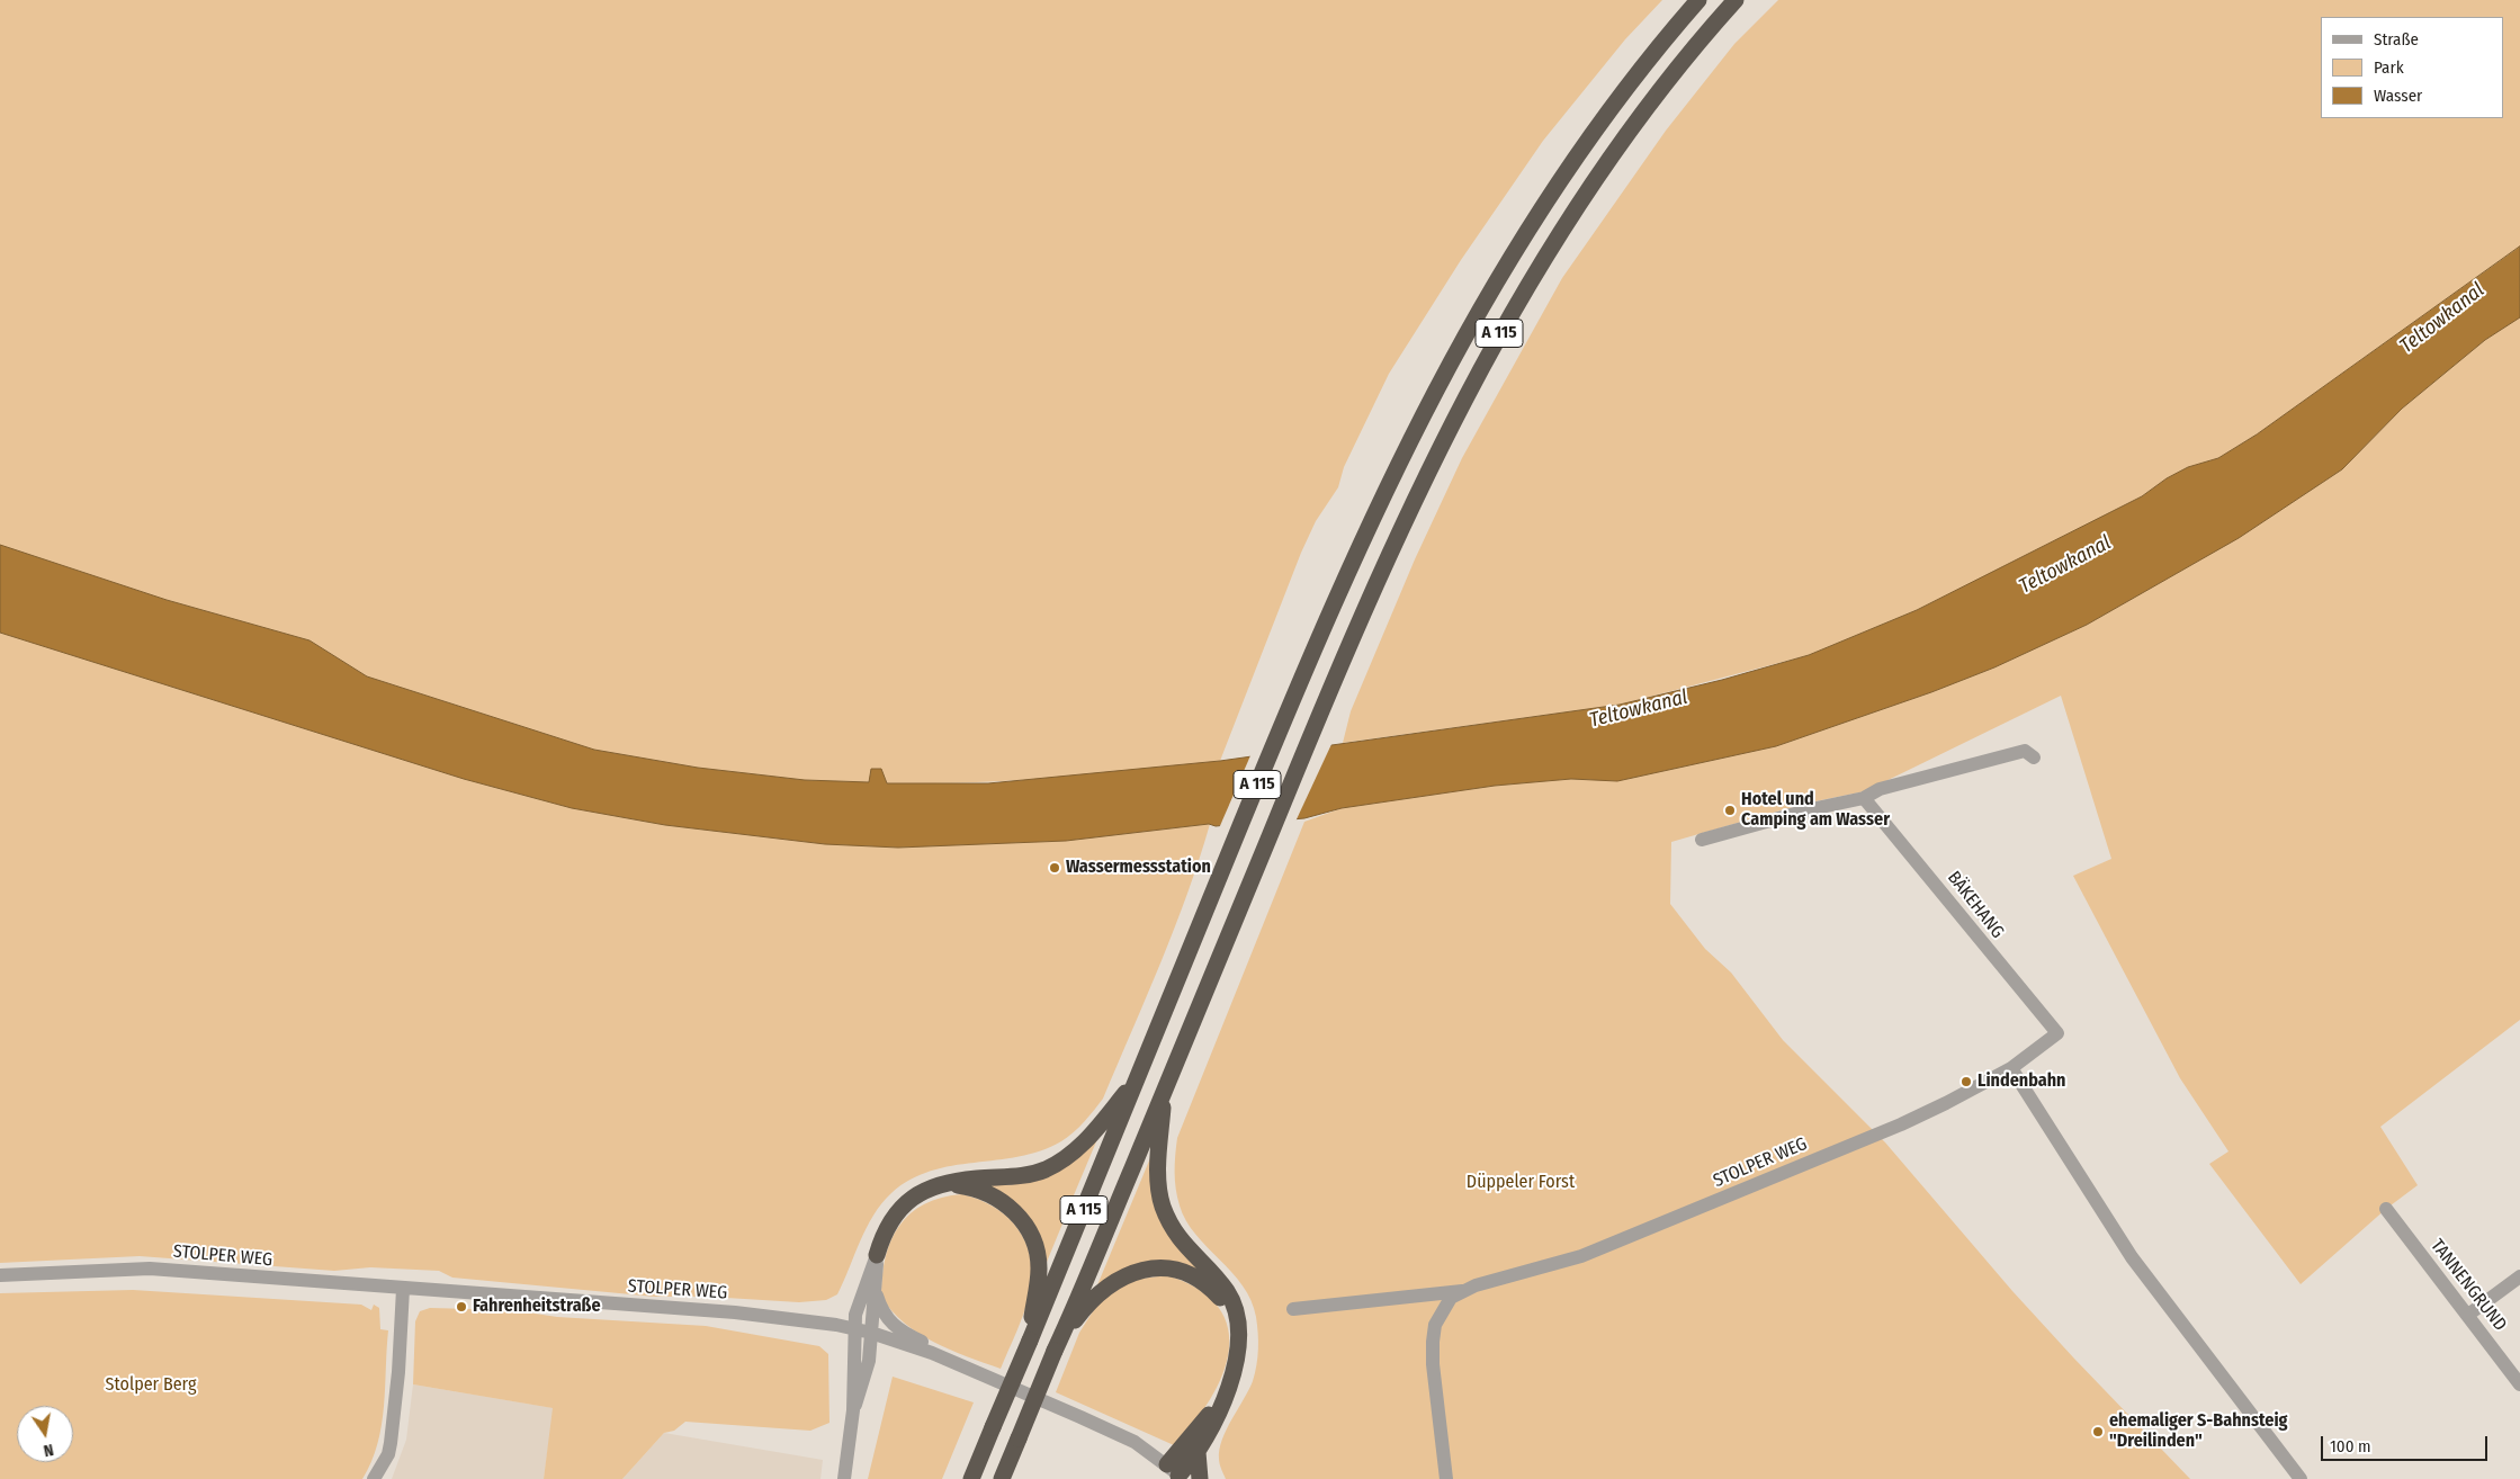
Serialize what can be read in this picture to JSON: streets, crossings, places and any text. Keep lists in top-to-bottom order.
{
  "streets": {
    "highway": ["A 115"],
    "street": ["BÄKEHANG", "STOLPER WEG", "TANNENGRUND"]
  },
  "crossings": [
    ["BÄKEHANG", "STOLPER WEG"]
  ],
  "water": ["Teltowkanal"],
  "parks": ["Düppeler Forst", "Stolper Berg"],
  "places": [
    "Hotel und Camping am Wasser",
    "Wassermessstation",
    "Lindenbahn",
    "Fahrenheitstraße",
    "ehemaliger S-Bahnsteig \"Dreilinden\""
  ],
  "legend": ["Straße", "Park", "Wasser"],
  "scale_bar": "100 m",
  "north": "bottom"
}
